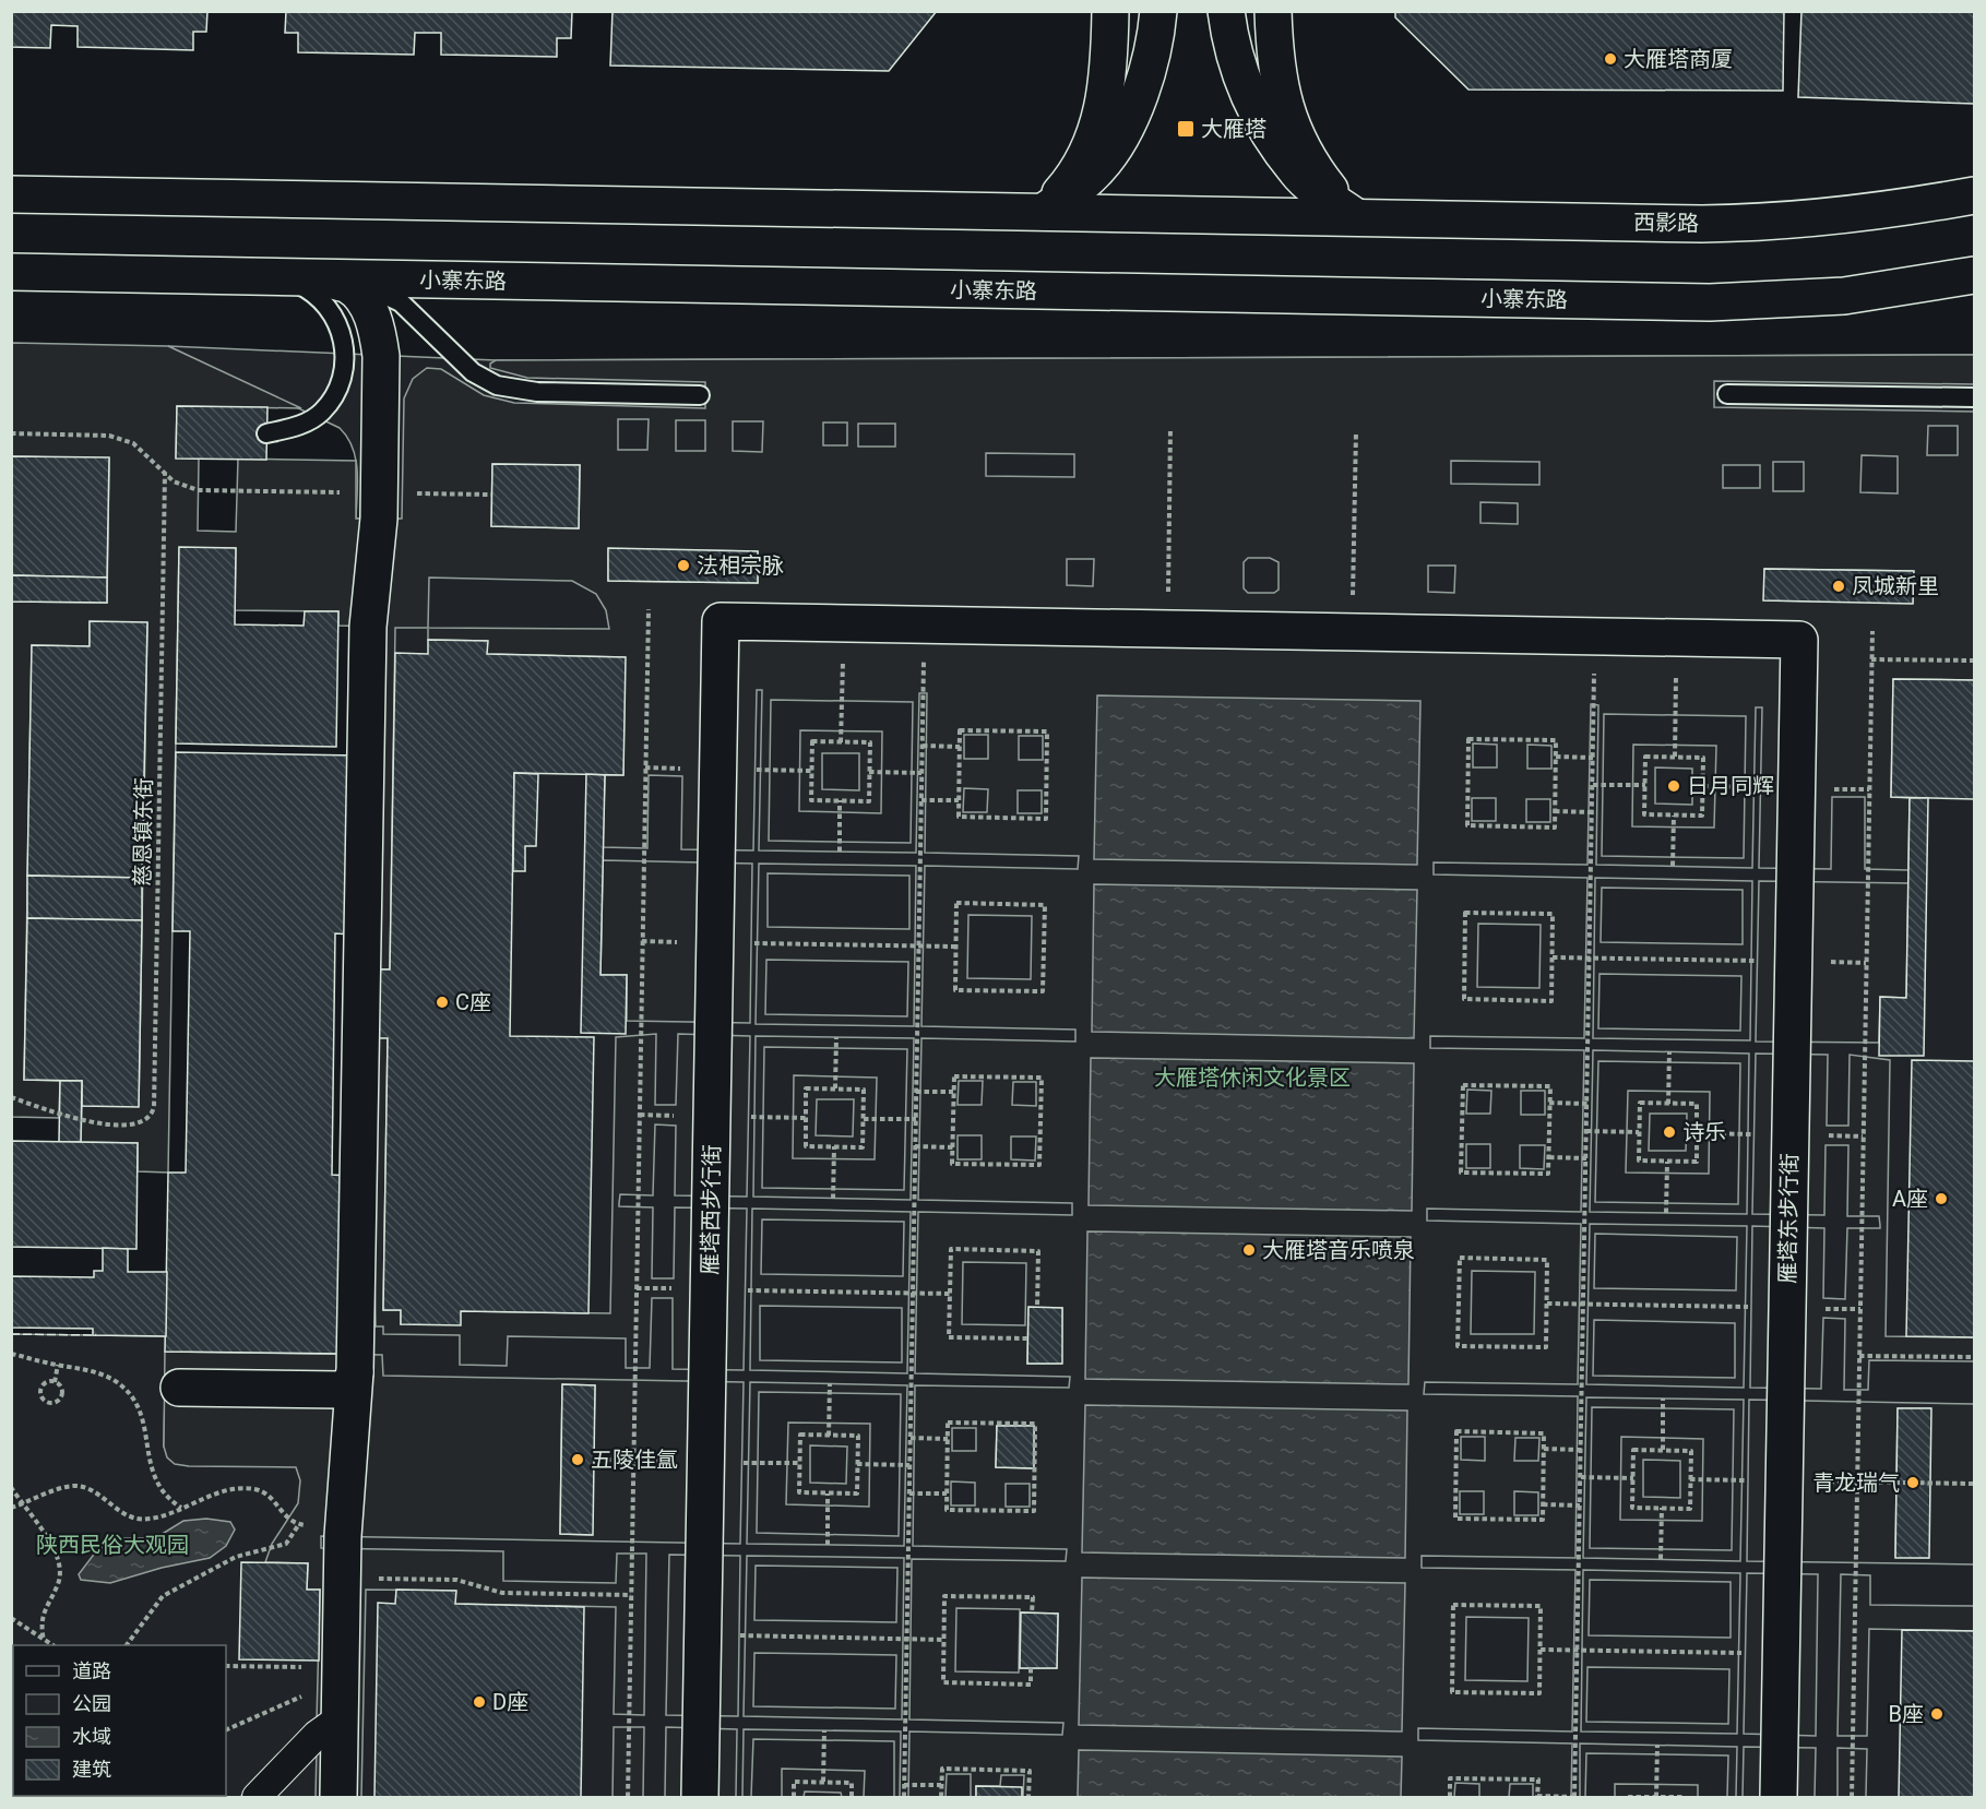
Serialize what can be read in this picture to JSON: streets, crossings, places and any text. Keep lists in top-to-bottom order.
{
  "streets": {
    "street": [
      "西影路",
      "小寨东路",
      "雁塔西步行街",
      "雁塔东步行街"
    ],
    "path": ["慈恩镇东街"]
  },
  "parks": ["大雁塔休闲文化景区", "陕西民俗大观园"],
  "places": {
    "other": [
      "大雁塔商厦",
      "法相宗脉",
      "凤城新里",
      "日月同辉",
      "C座",
      "诗乐",
      "A座",
      "大雁塔音乐喷泉",
      "五陵佳氲",
      "青龙瑞气",
      "D座",
      "B座"
    ],
    "transit": ["大雁塔"]
  },
  "legend": [
    "道路",
    "公园",
    "水域",
    "建筑"
  ]
}
